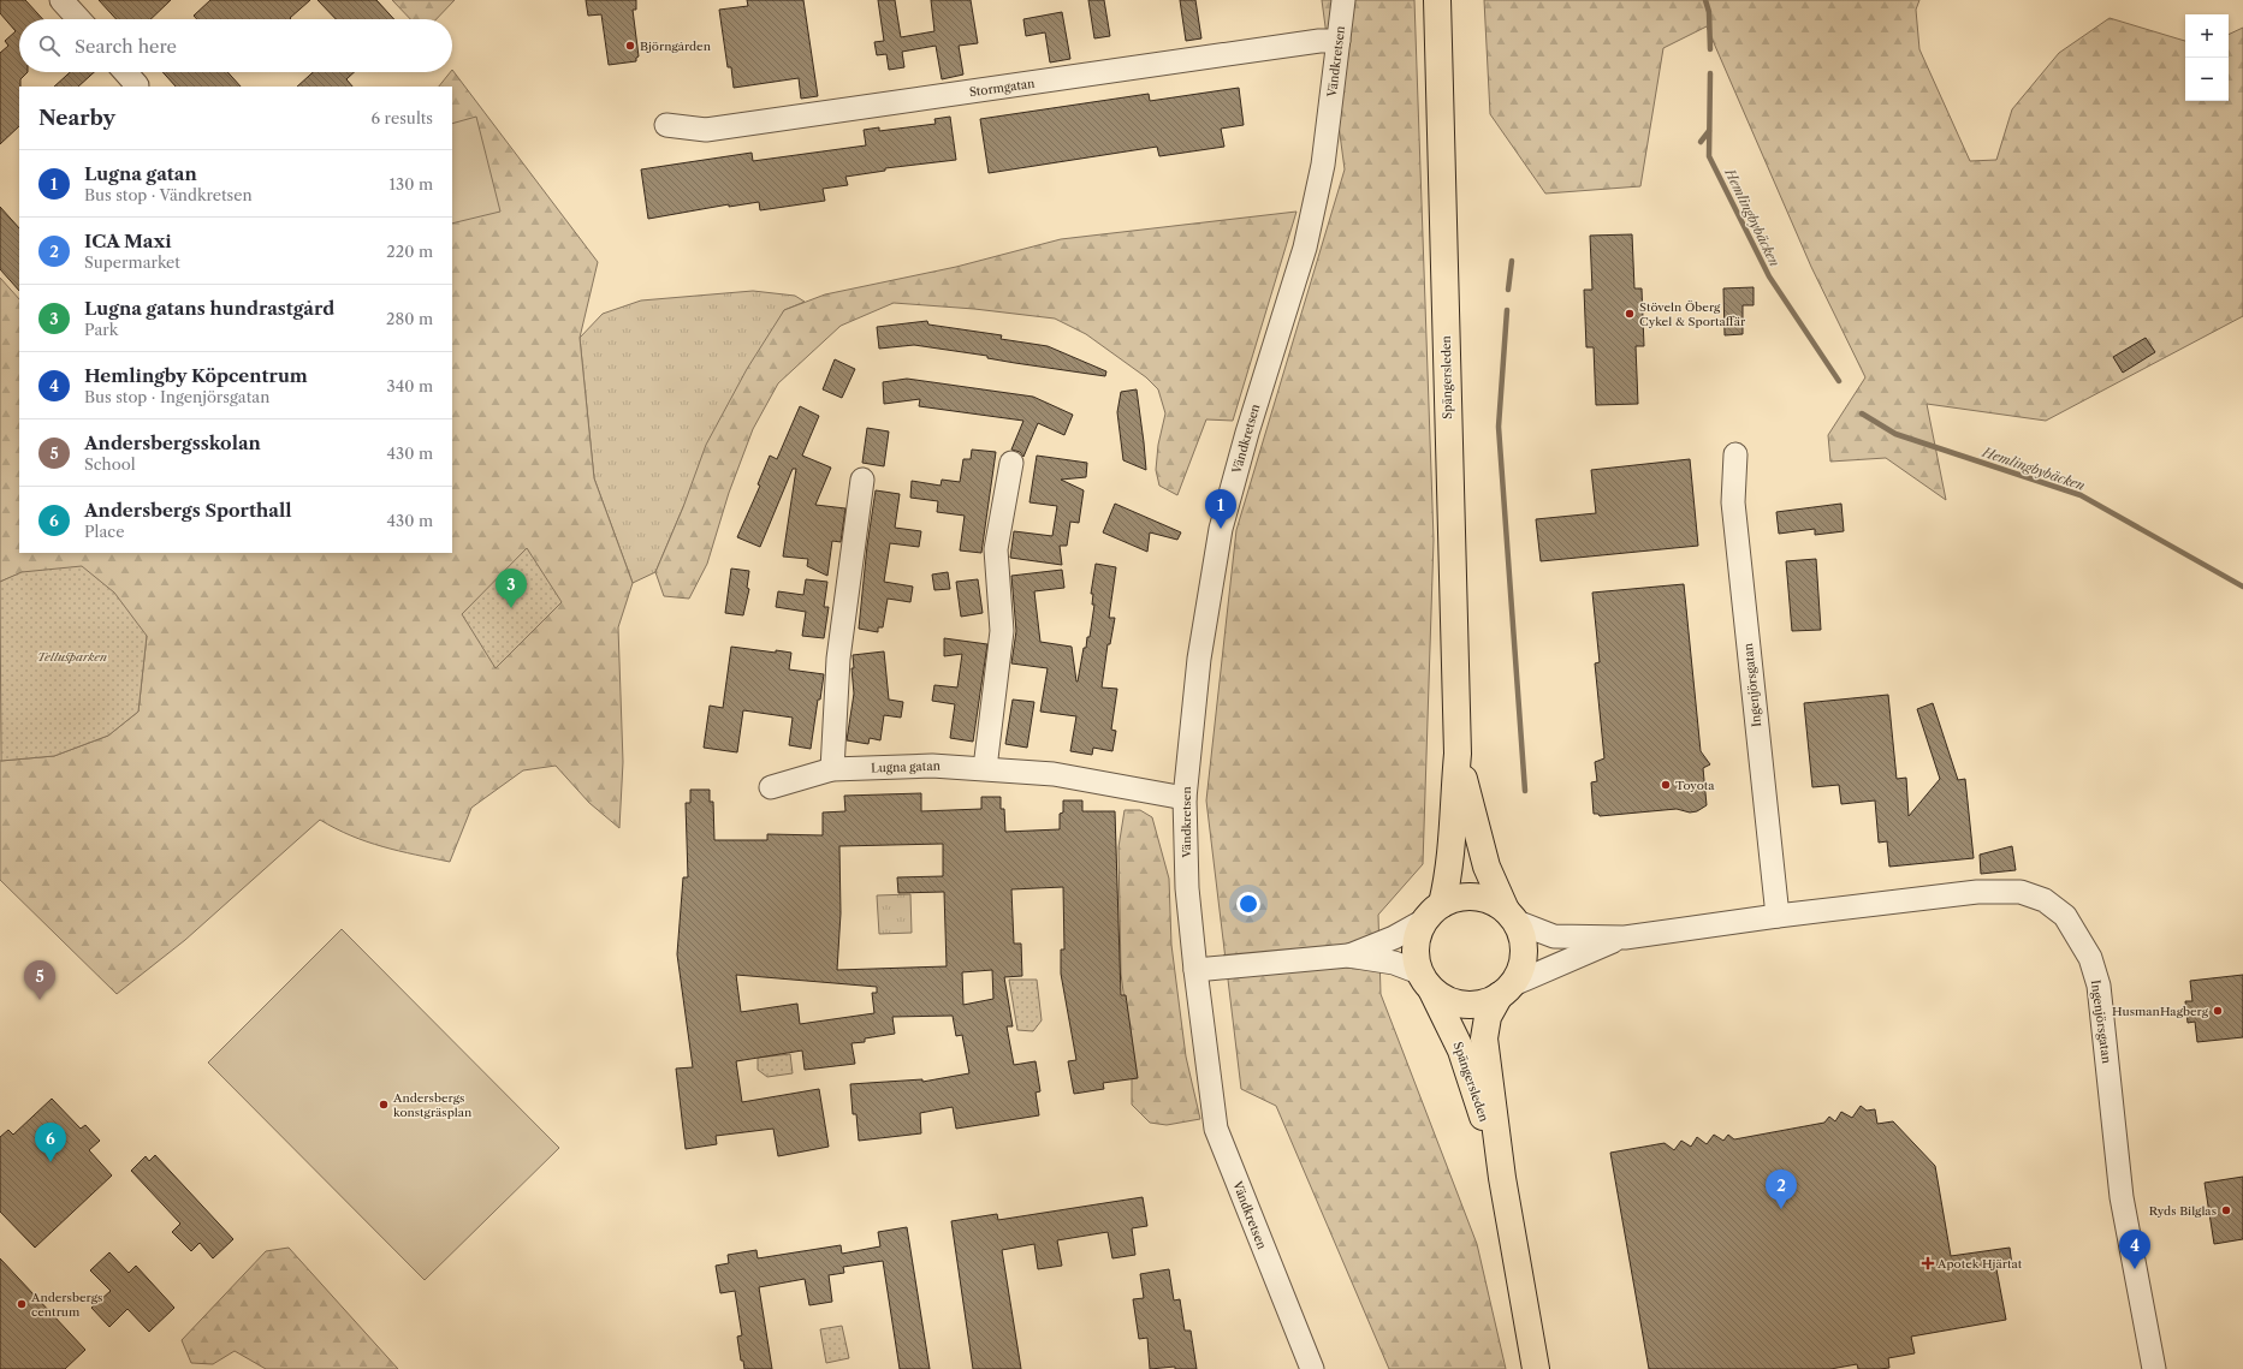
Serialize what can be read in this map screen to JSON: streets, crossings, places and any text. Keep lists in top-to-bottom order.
{
  "streets": {
    "main road": ["Spängersleden"],
    "street": [
      "Vändkretsen",
      "Stormgatan",
      "Ingenjörsgatan",
      "Lugna gatan"
    ]
  },
  "crossings": [
    ["Vändkretsen", "Stormgatan"],
    ["Vändkretsen", "Lugna gatan"],
    ["Spängersleden", "Ingenjörsgatan"]
  ],
  "water": ["Hemlingbybäcken"],
  "parks": ["Tellusparken"],
  "places": {
    "other": [
      "Björngården",
      "Stöveln Öberg Cykel & Sportaffär",
      "Toyota",
      "HusmanHagberg",
      "Andersbergs konstgräsplan",
      "Ryds Bilglas",
      "Andersbergs centrum"
    ],
    "health": ["Apotek Hjärtat"]
  },
  "page": {
    "map_buttons": ["+", "−"],
    "search": "Search here",
    "heading": ["Nearby", "6 results"],
    "list": [
      {
        "mark": "1",
        "name": "Lugna gatan",
        "note": "Bus stop · Vändkretsen",
        "value": "130 m"
      },
      {
        "mark": "2",
        "name": "ICA Maxi",
        "note": "Supermarket",
        "value": "220 m"
      },
      {
        "mark": "3",
        "name": "Lugna gatans hundrastgård",
        "note": "Park",
        "value": "280 m"
      },
      {
        "mark": "4",
        "name": "Hemlingby Köpcentrum",
        "note": "Bus stop · Ingenjörsgatan",
        "value": "340 m"
      },
      {
        "mark": "5",
        "name": "Andersbergsskolan",
        "note": "School",
        "value": "430 m"
      },
      {
        "mark": "6",
        "name": "Andersbergs Sporthall",
        "note": "Place",
        "value": "430 m"
      }
    ],
    "pins": [
      "1",
      "3",
      "5",
      "6",
      "2",
      "4"
    ]
  }
}
